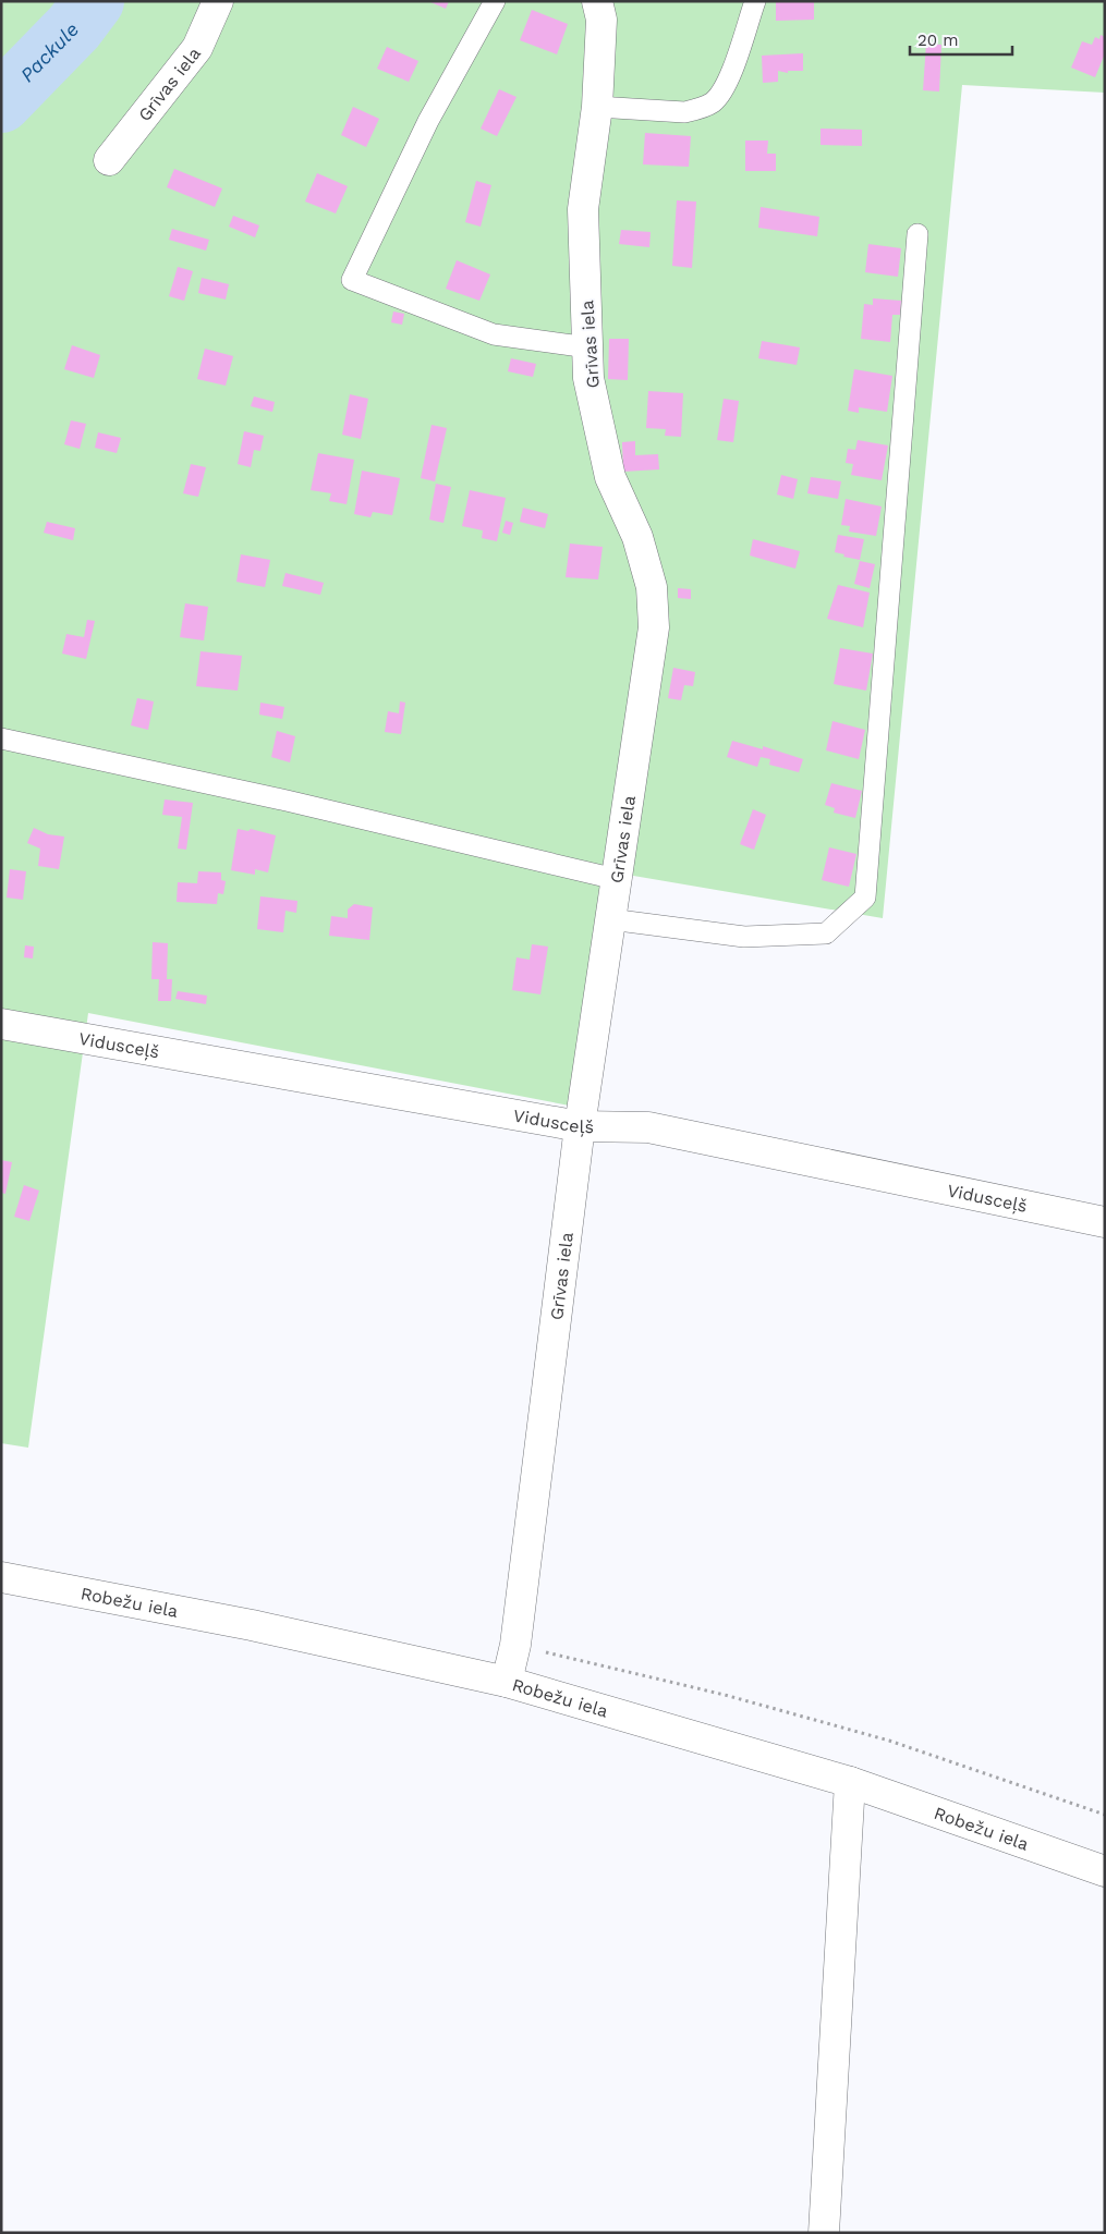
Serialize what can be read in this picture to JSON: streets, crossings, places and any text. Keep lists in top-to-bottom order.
{
  "streets": {
    "street": ["Grīvas iela", "Vidusceļš", "Robežu iela"]
  },
  "crossings": [
    ["Grīvas iela", "Vidusceļš"],
    ["Grīvas iela", "Robežu iela"]
  ],
  "water": ["Packule"],
  "scale_bar": "20 m"
}
